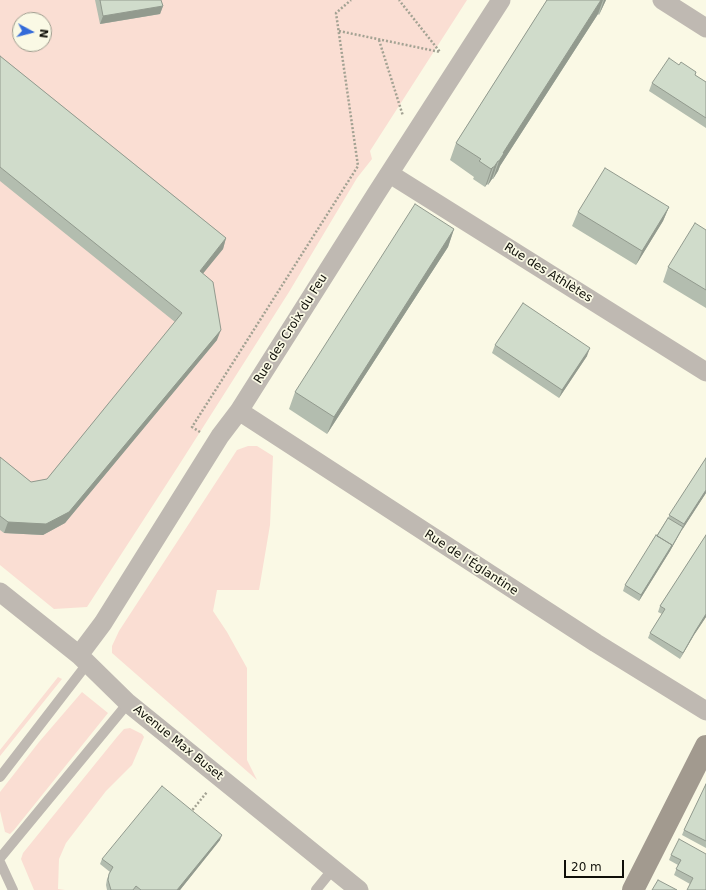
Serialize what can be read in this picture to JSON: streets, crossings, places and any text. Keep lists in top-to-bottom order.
{
  "streets": {
    "street": [
      "Rue des Athlètes",
      "Rue des Croix du Feu",
      "Rue de l'Églantine",
      "Avenue Max Buset"
    ]
  },
  "crossings": [
    ["Rue des Athlètes", "Rue des Croix du Feu"],
    ["Rue des Croix du Feu", "Rue de l'Églantine"],
    ["Rue des Croix du Feu", "Avenue Max Buset"]
  ],
  "scale_bar": "20 m",
  "north": "right"
}
